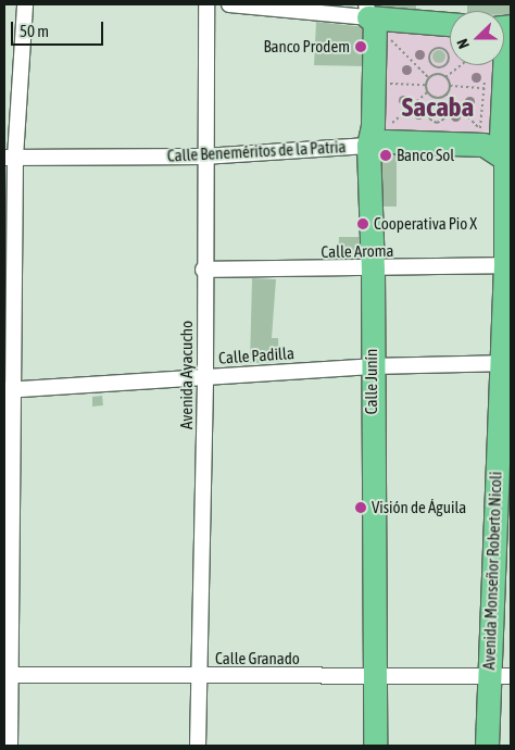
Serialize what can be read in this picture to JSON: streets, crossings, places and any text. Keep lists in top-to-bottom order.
{
  "streets": {
    "main road": ["Calle Beneméritos de la Patria", "Calle Junín", "Avenida Monseñor Roberto Nicoli"],
    "street": [
      "Calle Aroma",
      "Calle Padilla",
      "Avenida Ayacucho",
      "Calle Granado"
    ]
  },
  "crossings": [
    ["Calle Beneméritos de la Patria", "Avenida Ayacucho"],
    ["Calle Beneméritos de la Patria", "Calle Junín"],
    ["Calle Beneméritos de la Patria", "Avenida Monseñor Roberto Nicoli"],
    ["Calle Aroma", "Avenida Ayacucho"],
    ["Calle Aroma", "Calle Junín"],
    ["Calle Aroma", "Avenida Monseñor Roberto Nicoli"],
    ["Calle Padilla", "Avenida Ayacucho"],
    ["Calle Padilla", "Calle Junín"],
    ["Calle Padilla", "Avenida Monseñor Roberto Nicoli"],
    ["Avenida Ayacucho", "Calle Granado"],
    ["Calle Junín", "Calle Granado"],
    ["Avenida Monseñor Roberto Nicoli", "Calle Granado"]
  ],
  "districts": ["Sacaba"],
  "places": [
    "Banco Prodem",
    "Banco Sol",
    "Cooperativa Pio X",
    "Visión de Águila"
  ],
  "scale_bar": "50 m",
  "north": "left"
}
